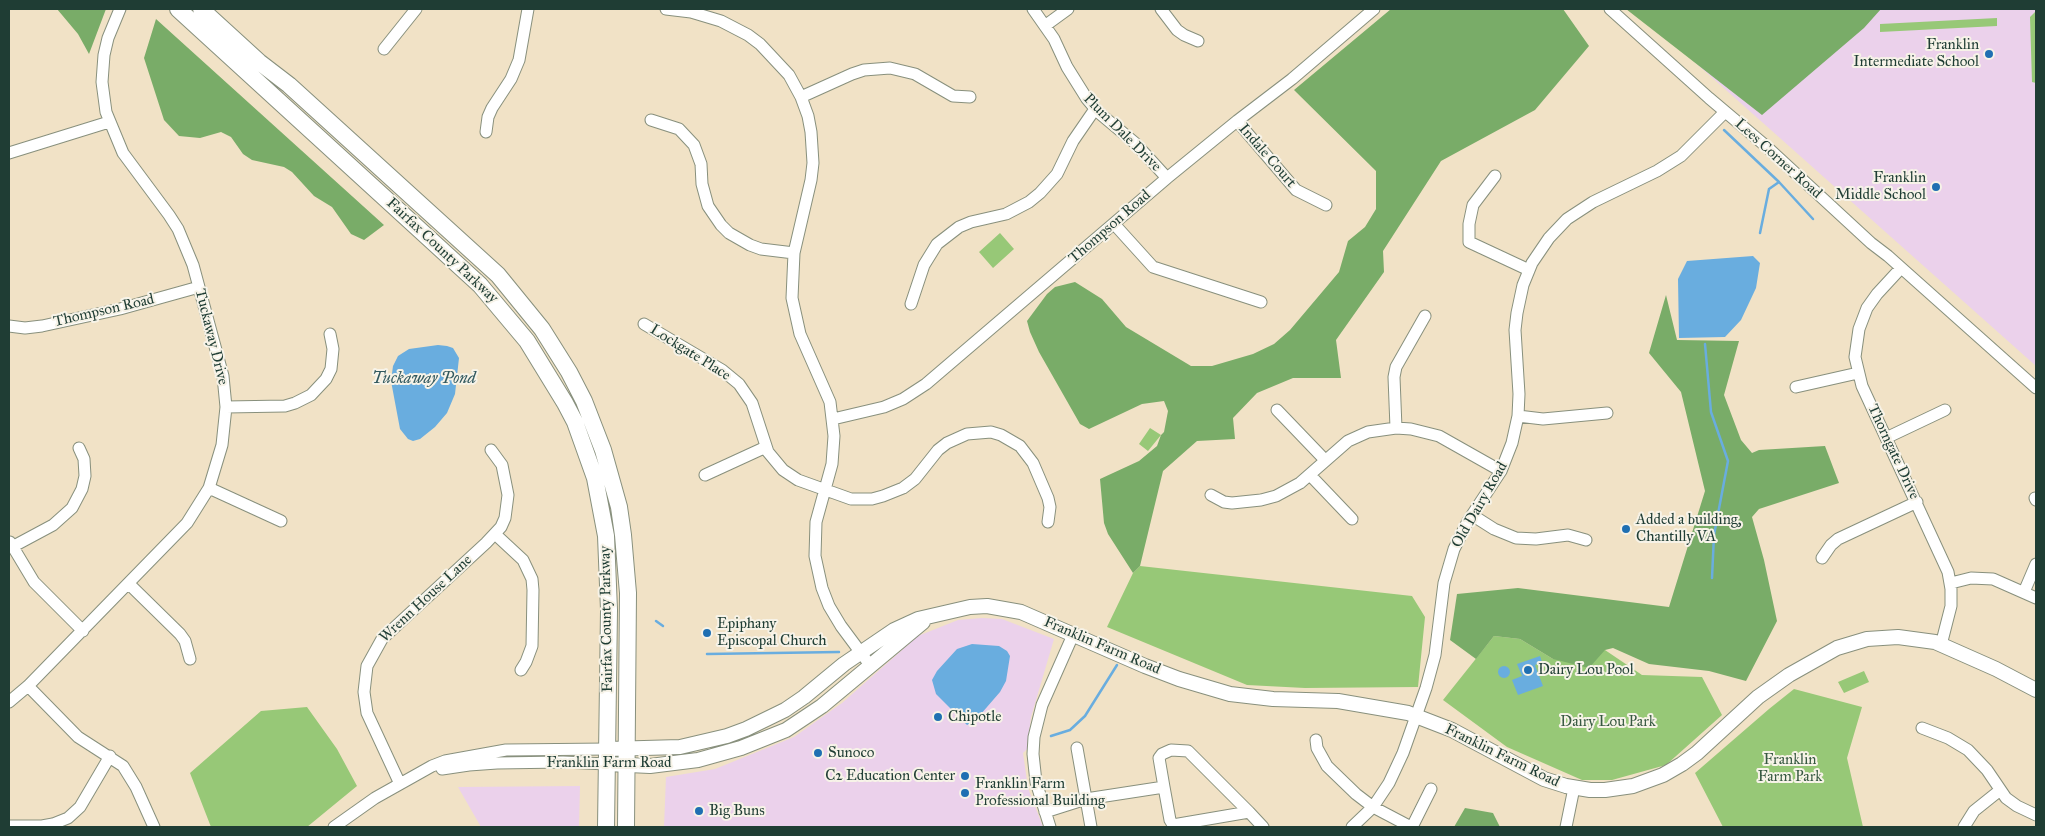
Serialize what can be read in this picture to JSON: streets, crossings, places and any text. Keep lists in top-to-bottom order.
{
  "streets": {
    "highway": ["Fairfax County Parkway"],
    "main road": ["Franklin Farm Road"],
    "street": [
      "Plum Dale Drive",
      "Indale Court",
      "Lees Corner Road",
      "Thompson Road",
      "Tuckaway Drive",
      "Lockgate Place",
      "Thorngate Drive",
      "Old Dairy Road",
      "Wrenn House Lane"
    ]
  },
  "crossings": [
    ["Plum Dale Drive", "Thompson Road"],
    ["Indale Court", "Thompson Road"],
    ["Lees Corner Road", "Thorngate Drive"],
    ["Lees Corner Road", "Old Dairy Road"],
    ["Thompson Road", "Tuckaway Drive"],
    ["Fairfax County Parkway", "Franklin Farm Road"],
    ["Thorngate Drive", "Franklin Farm Road"],
    ["Old Dairy Road", "Franklin Farm Road"],
    ["Wrenn House Lane", "Franklin Farm Road"]
  ],
  "water": ["Tuckaway Pond"],
  "parks": ["Dairy Lou Park", "Franklin Farm Park"],
  "places": [
    "Franklin Intermediate School",
    "Franklin Middle School",
    "Added a building, Chantilly VA",
    "Epiphany Episcopal Church",
    "Dairy Lou Pool",
    "Chipotle",
    "Sunoco",
    "C2 Education Center",
    "Franklin Farm Professional Building",
    "Big Buns"
  ]
}
